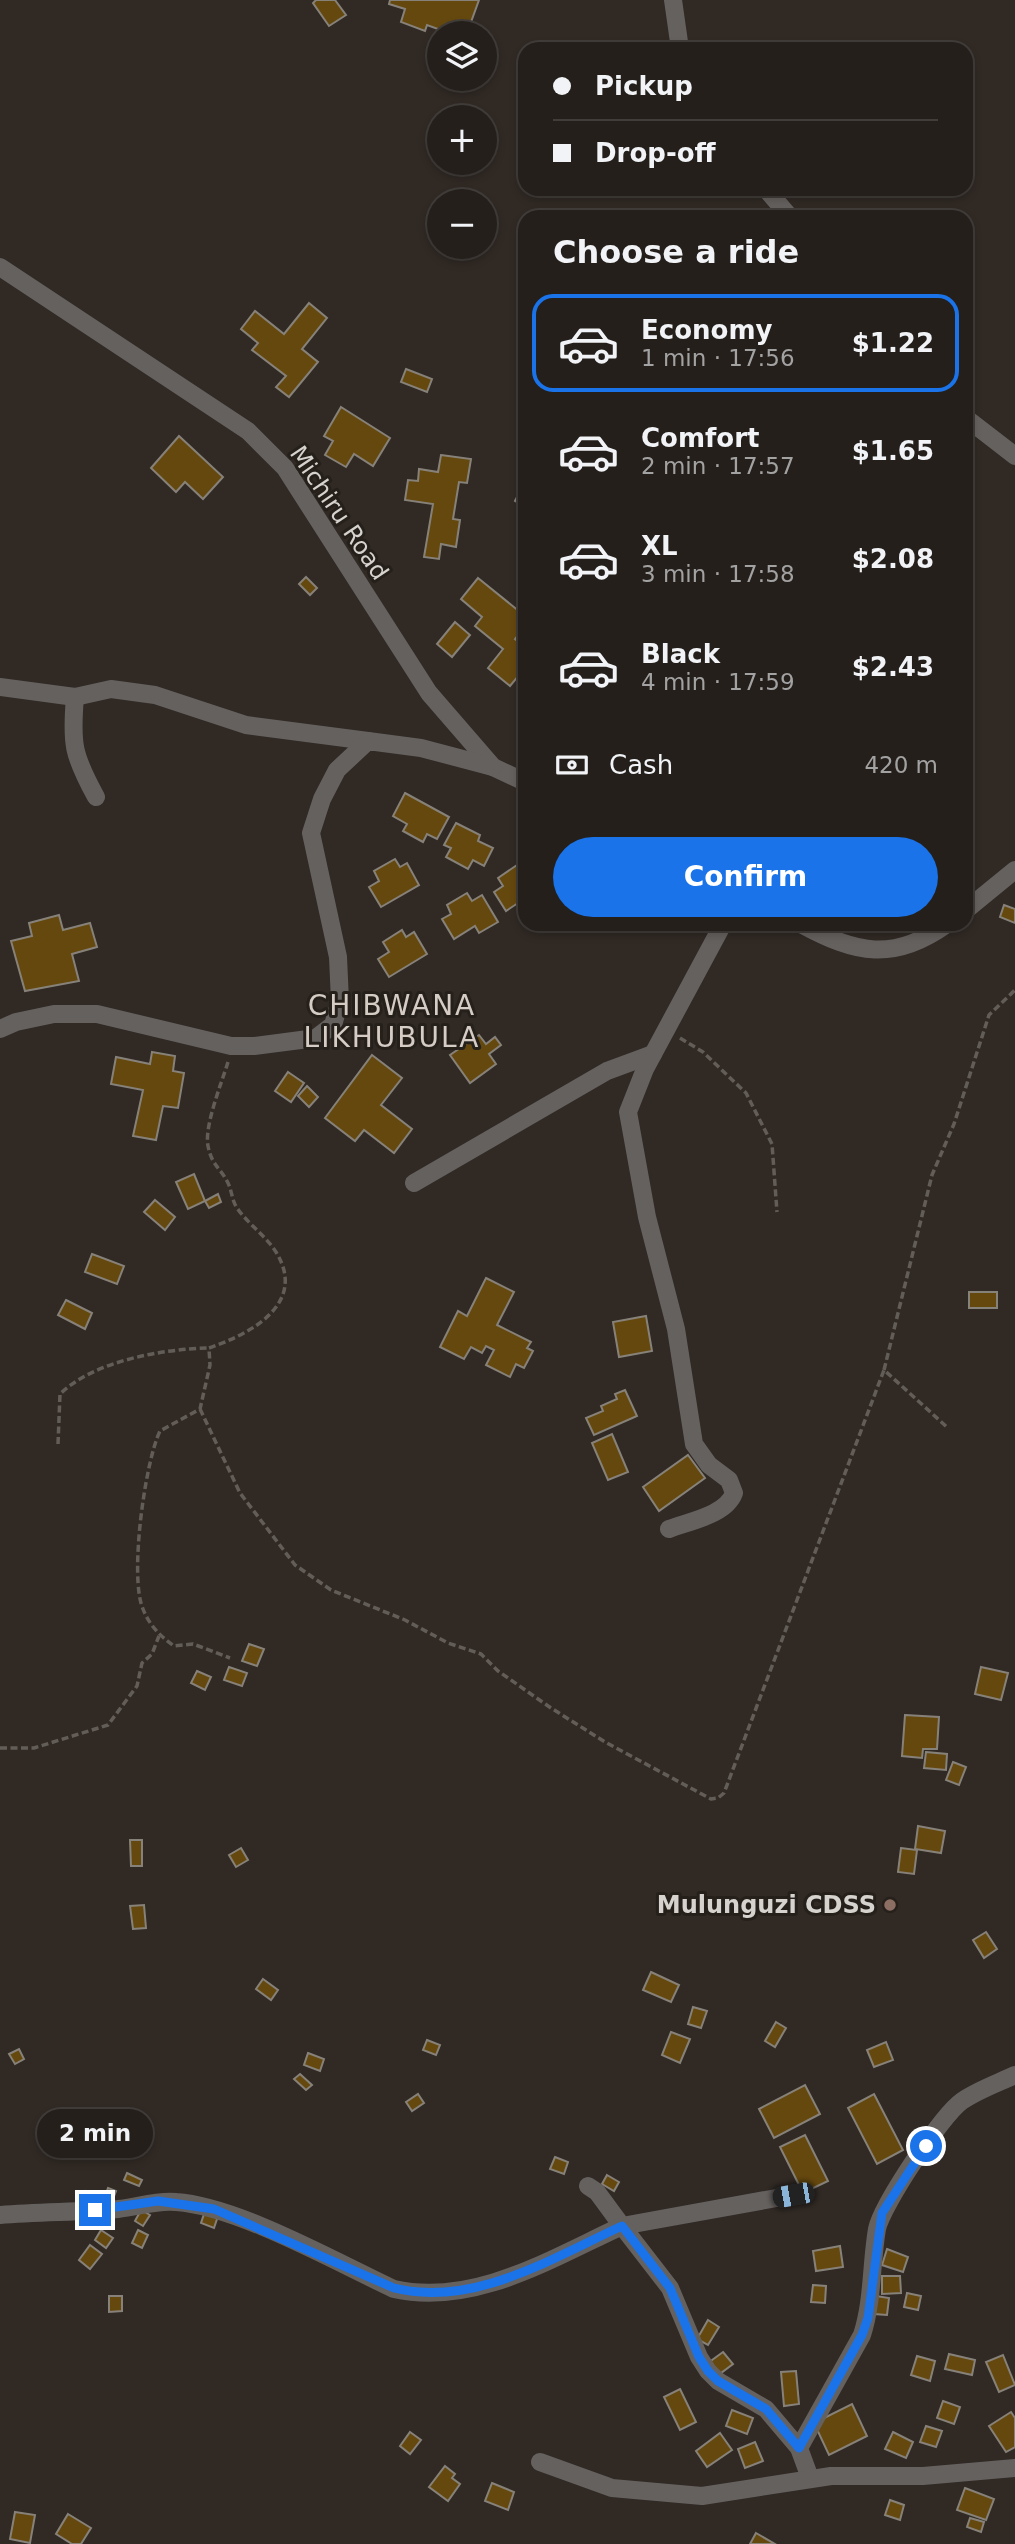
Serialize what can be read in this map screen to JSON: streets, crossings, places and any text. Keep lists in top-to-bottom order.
{
  "streets": {
    "street": ["Michiru Road"]
  },
  "districts": ["CHIBWANA LIKHUBULA"],
  "places": ["Mulunguzi CDSS"],
  "page": {
    "map_buttons": ["+", "−"],
    "banner": ["Pickup", "Drop-off"],
    "heading": "Choose a ride",
    "list": [
      {
        "name": "Economy",
        "note": "1 min · 17:56",
        "value": "$1.22"
      },
      {
        "name": "Comfort",
        "note": "2 min · 17:57",
        "value": "$1.65"
      },
      {
        "name": "XL",
        "note": "3 min · 17:58",
        "value": "$2.08"
      },
      {
        "name": "Black",
        "note": "4 min · 17:59",
        "value": "$2.43"
      }
    ],
    "pay": ["Cash", "420 m"],
    "buttons": "Confirm",
    "bubble": "2 min"
  }
}
